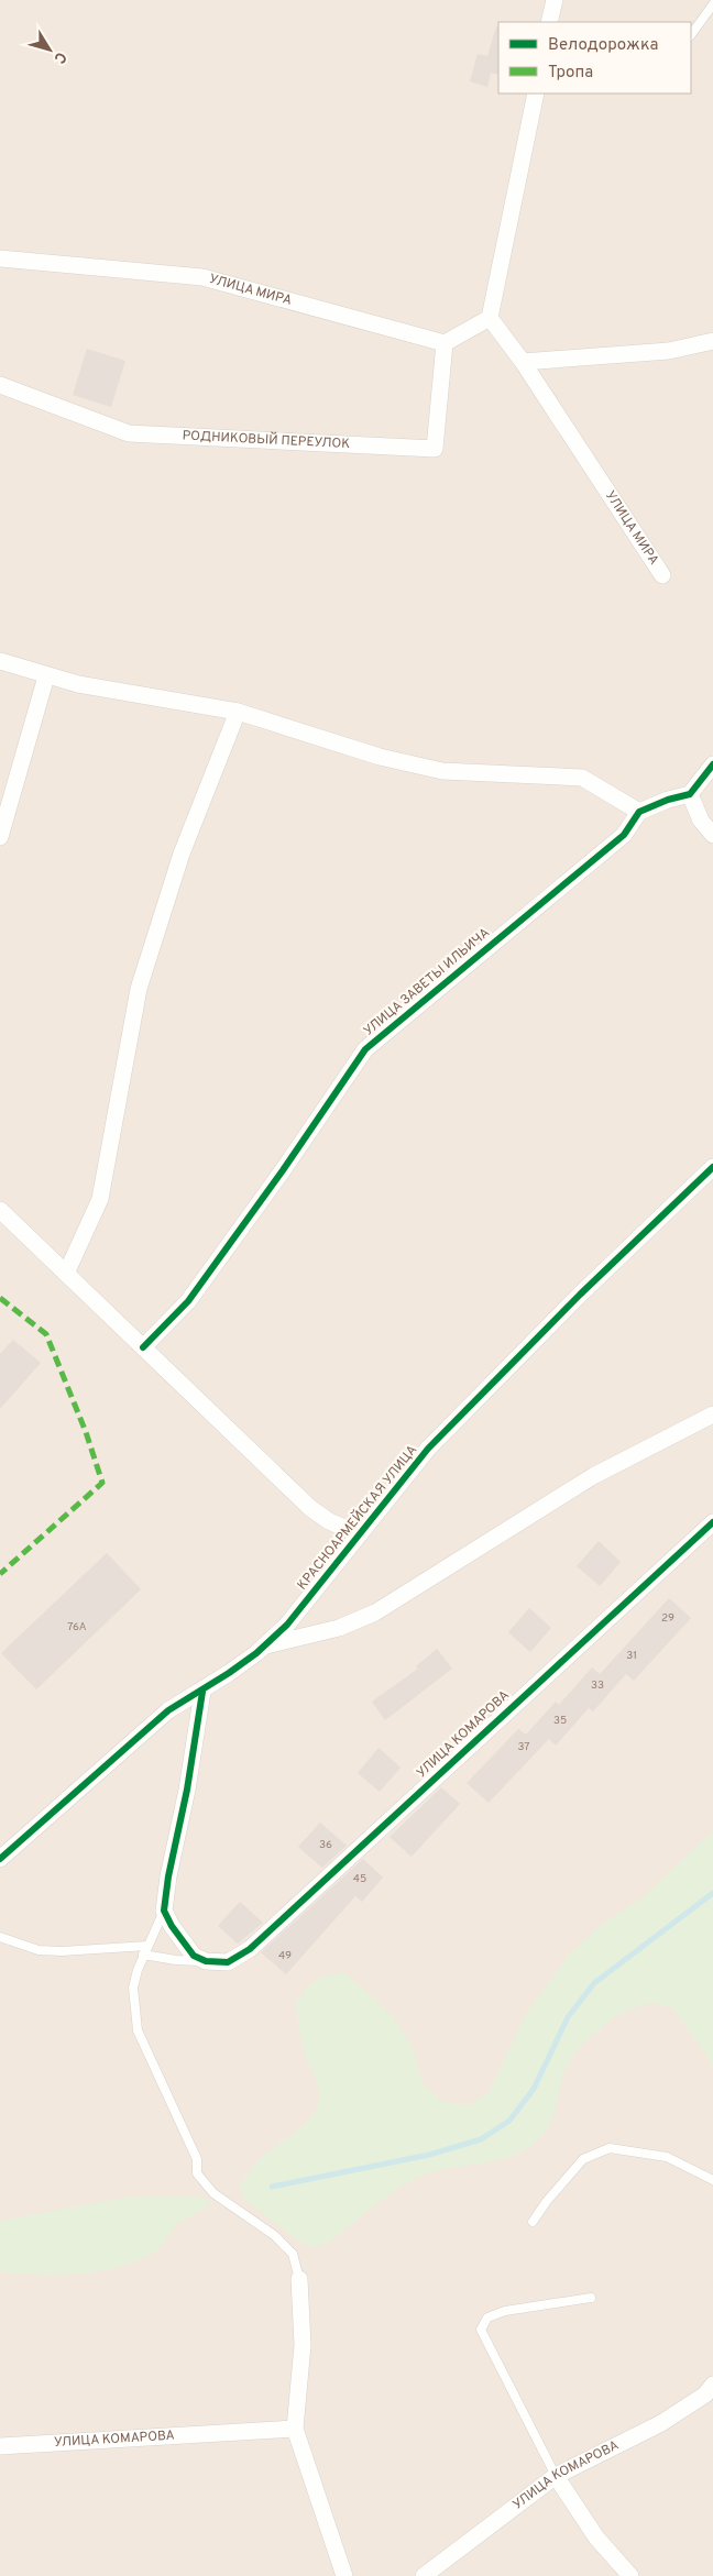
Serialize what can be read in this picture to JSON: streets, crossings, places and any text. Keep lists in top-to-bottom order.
{
  "streets": {
    "street": [
      "УЛИЦА МИРА",
      "РОДНИКОВЫЙ ПЕРЕУЛОК",
      "УЛИЦА ЗАВЕТЫ ИЛЬИЧА",
      "КРАСНОАРМЕЙСКАЯ УЛИЦА",
      "УЛИЦА КОМАРОВА"
    ]
  },
  "crossings": [
    ["УЛИЦА МИРА", "РОДНИКОВЫЙ ПЕРЕУЛОК"]
  ],
  "house_numbers": [
    "29",
    "76А",
    "31",
    "33",
    "35",
    "37",
    "36",
    "45",
    "49"
  ],
  "legend": ["Велодорожка", "Тропа"],
  "north": "bottom right"
}
